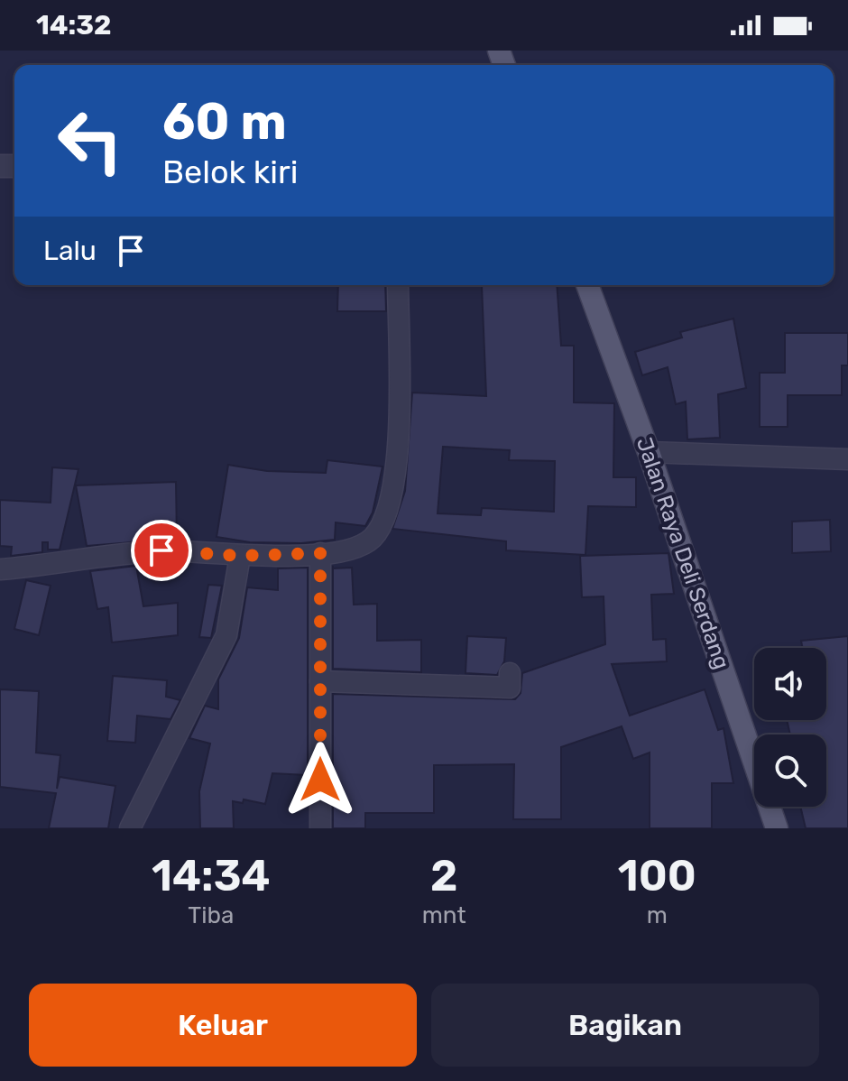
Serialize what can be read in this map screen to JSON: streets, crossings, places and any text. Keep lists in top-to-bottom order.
{
  "streets": {
    "main road": ["Jalan Raya Deli Serdang"]
  },
  "page": {
    "status": "14:32",
    "turn": ["60 m", "Belok kiri"],
    "then": "Lalu",
    "eta": [
      "14:34",
      "Tiba",
      "2",
      "mnt",
      "100",
      "m"
    ],
    "buttons": ["Keluar", "Bagikan"]
  }
}
